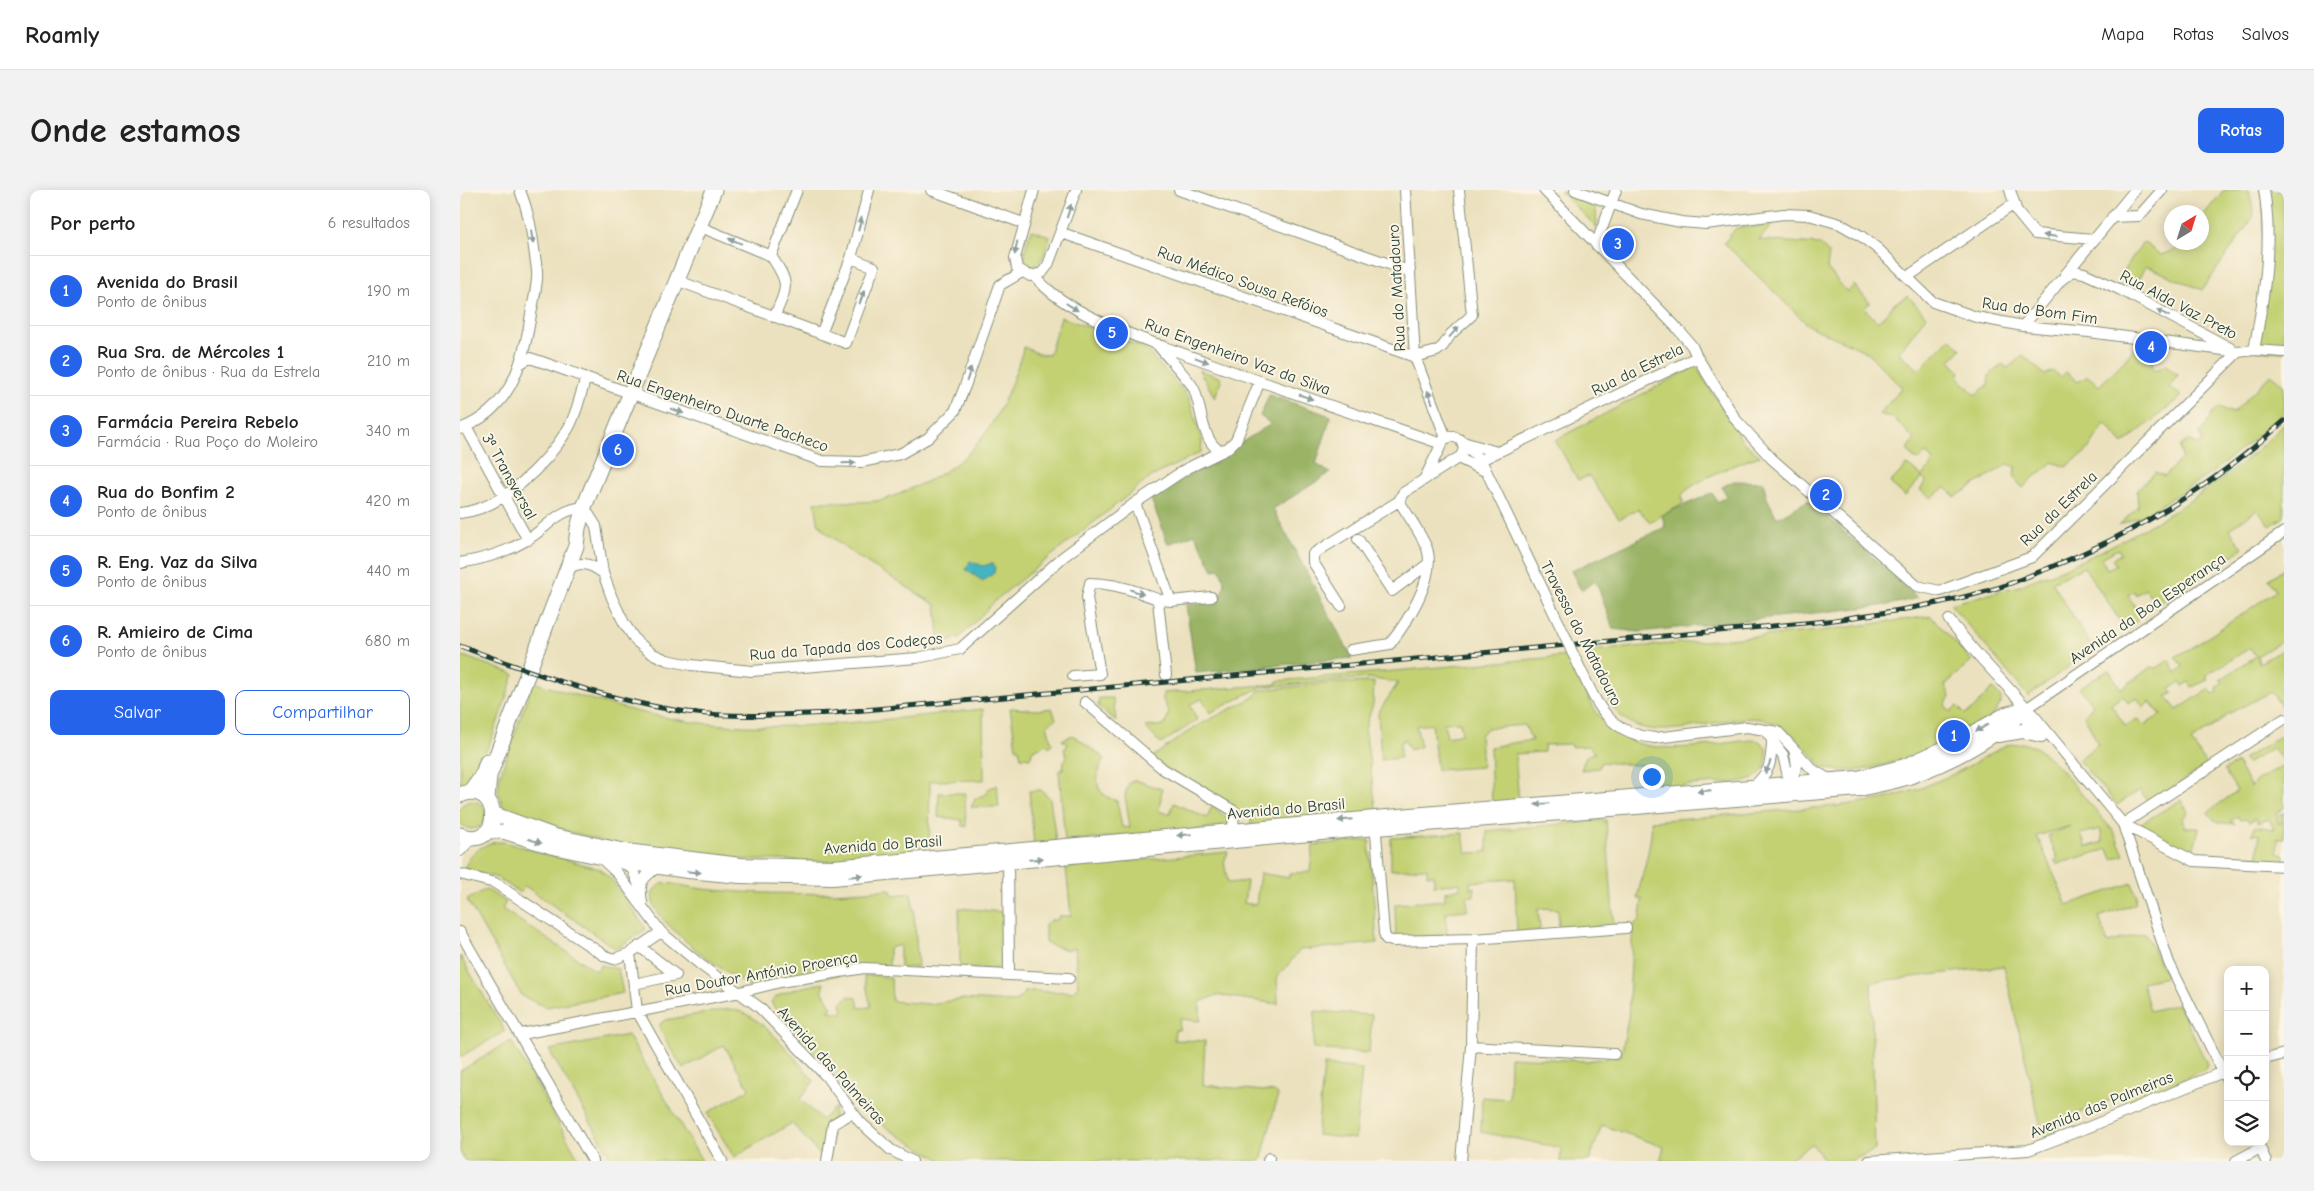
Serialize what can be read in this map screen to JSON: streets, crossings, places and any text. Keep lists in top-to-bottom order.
{
  "streets": {
    "main road": ["Avenida do Brasil"],
    "street": [
      "Rua Médico Sousa Refóios",
      "Rua do Matadouro",
      "Rua Alda Vaz Preto",
      "Rua do Bom Fim",
      "Rua Engenheiro Vaz da Silva",
      "Rua da Estrela",
      "Rua Engenheiro Duarte Pacheco",
      "3ª Transversal",
      "Avenida da Boa Esperança",
      "Travessa do Matadouro",
      "Rua da Tapada dos Codeços",
      "Rua Doutor António Proença",
      "Avenida das Palmeiras"
    ]
  },
  "crossings": [
    ["Rua Médico Sousa Refóios", "Rua do Matadouro"],
    ["Rua do Matadouro", "Rua Engenheiro Vaz da Silva"],
    ["Rua do Matadouro", "Travessa do Matadouro"],
    ["Rua Alda Vaz Preto", "Rua do Bom Fim"],
    ["Rua Alda Vaz Preto", "Rua da Estrela"],
    ["Rua do Bom Fim", "Rua da Estrela"],
    ["Rua Engenheiro Vaz da Silva", "Travessa do Matadouro"],
    ["Rua da Estrela", "Travessa do Matadouro"],
    ["Avenida da Boa Esperança", "Avenida do Brasil"],
    ["Avenida do Brasil", "Avenida das Palmeiras"],
    ["Rua Doutor António Proença", "Avenida das Palmeiras"]
  ],
  "one_way": [
    "Rua do Matadouro",
    "Rua Alda Vaz Preto",
    "Rua Engenheiro Vaz da Silva",
    "Rua Engenheiro Duarte Pacheco"
  ],
  "north": "top right",
  "page": {
    "header": "Roamly",
    "nav": ["Mapa", "Rotas", "Salvos"],
    "buttons": [
      "Rotas",
      ["Salvar", "Compartilhar"]
    ],
    "title": "Onde estamos",
    "heading": ["Por perto", "6 resultados"],
    "pins": [
      "3",
      "5",
      "4",
      "6",
      "2",
      "1"
    ],
    "list": [
      {
        "mark": "1",
        "name": "Avenida do Brasil",
        "note": "Ponto de ônibus",
        "value": "190 m"
      },
      {
        "mark": "2",
        "name": "Rua Sra. de Mércoles 1",
        "note": "Ponto de ônibus · Rua da Estrela",
        "value": "210 m"
      },
      {
        "mark": "3",
        "name": "Farmácia Pereira Rebelo",
        "note": "Farmácia · Rua Poço do Moleiro",
        "value": "340 m"
      },
      {
        "mark": "4",
        "name": "Rua do Bonfim 2",
        "note": "Ponto de ônibus",
        "value": "420 m"
      },
      {
        "mark": "5",
        "name": "R. Eng. Vaz da Silva",
        "note": "Ponto de ônibus",
        "value": "440 m"
      },
      {
        "mark": "6",
        "name": "R. Amieiro de Cima",
        "note": "Ponto de ônibus",
        "value": "680 m"
      }
    ],
    "map_buttons": ["+", "−"]
  }
}
